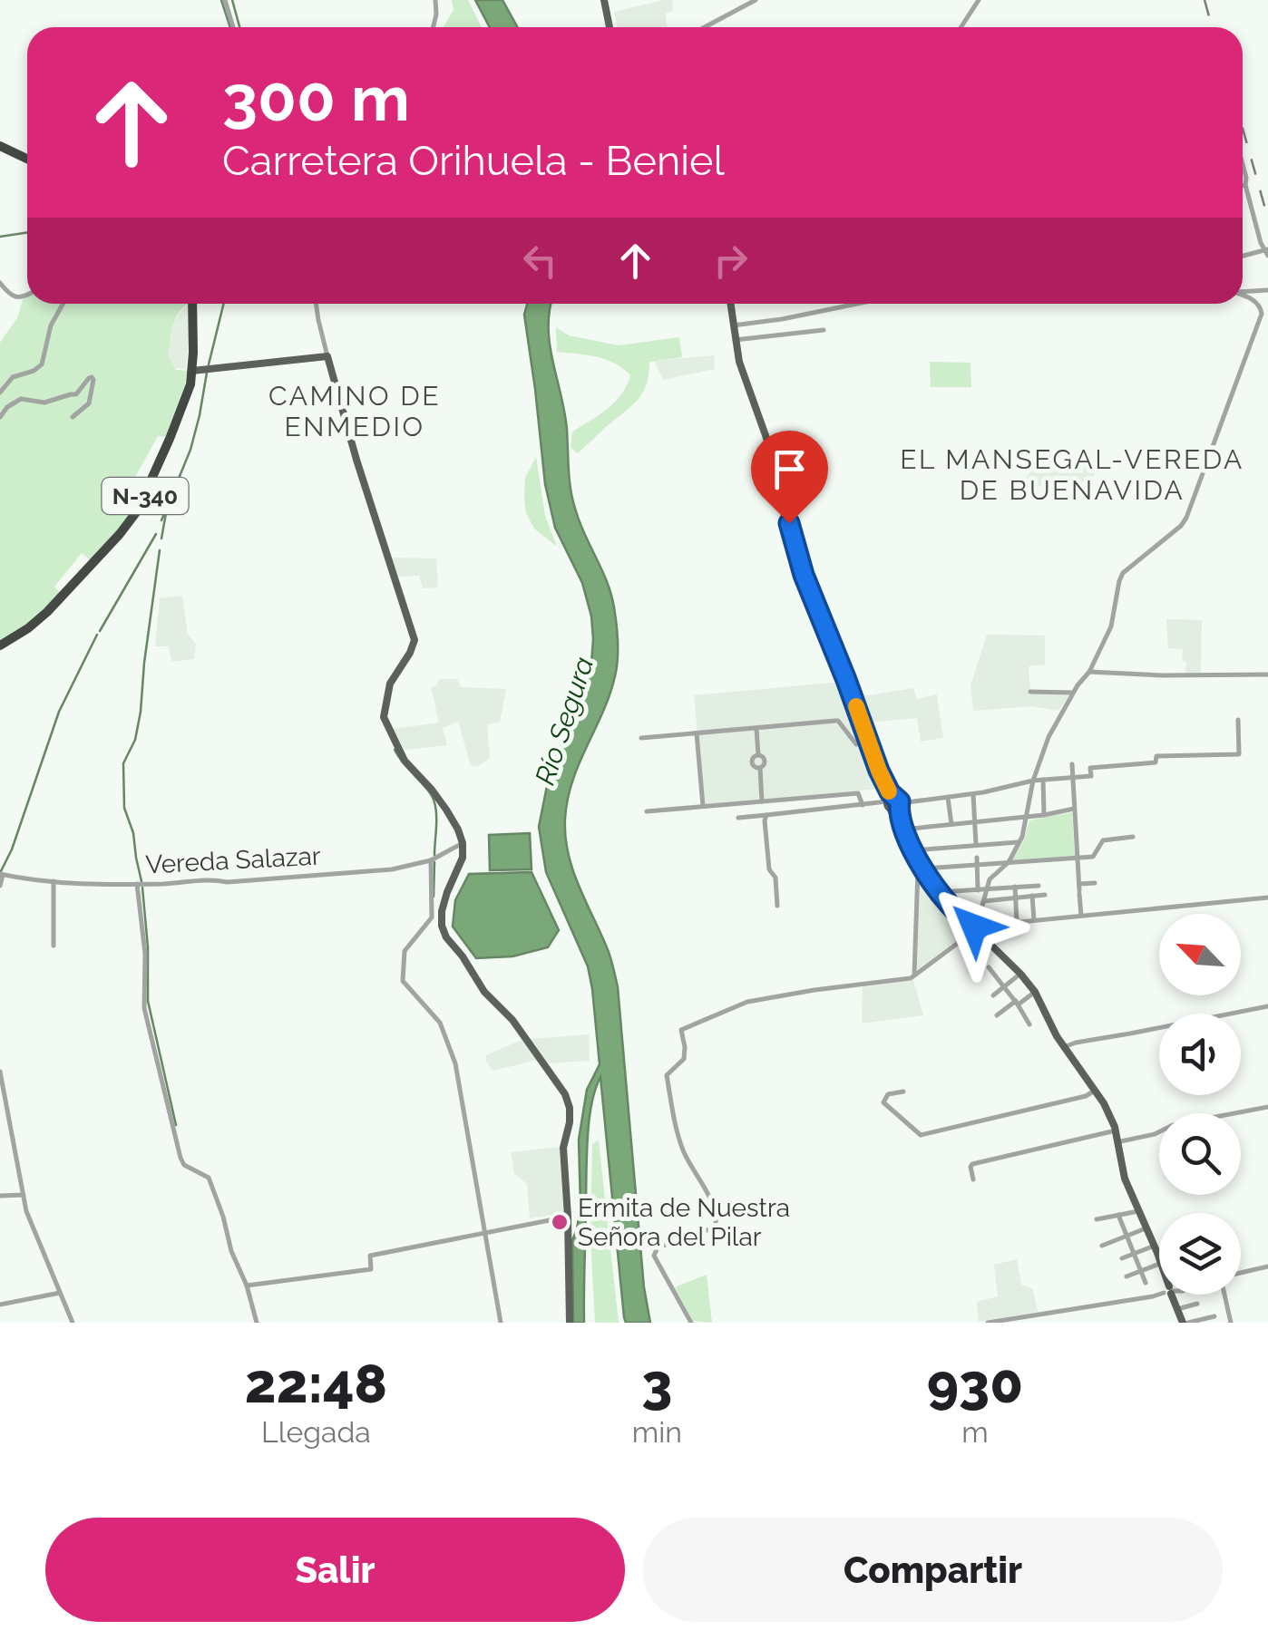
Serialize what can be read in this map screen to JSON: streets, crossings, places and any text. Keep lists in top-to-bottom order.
{
  "streets": {
    "highway": ["N-340"],
    "street": ["Vereda Salazar"]
  },
  "districts": ["CAMINO DE ENMEDIO", "EL MANSEGAL-VEREDA DE BUENAVIDA"],
  "water": ["Río Segura"],
  "places": ["Ermita de Nuestra Señora del Pilar"],
  "north": "top left",
  "page": {
    "turn": ["300 m", "Carretera Orihuela - Beniel"],
    "eta": [
      "22:48",
      "Llegada",
      "3",
      "min",
      "930",
      "m"
    ],
    "buttons": ["Salir", "Compartir"]
  }
}
